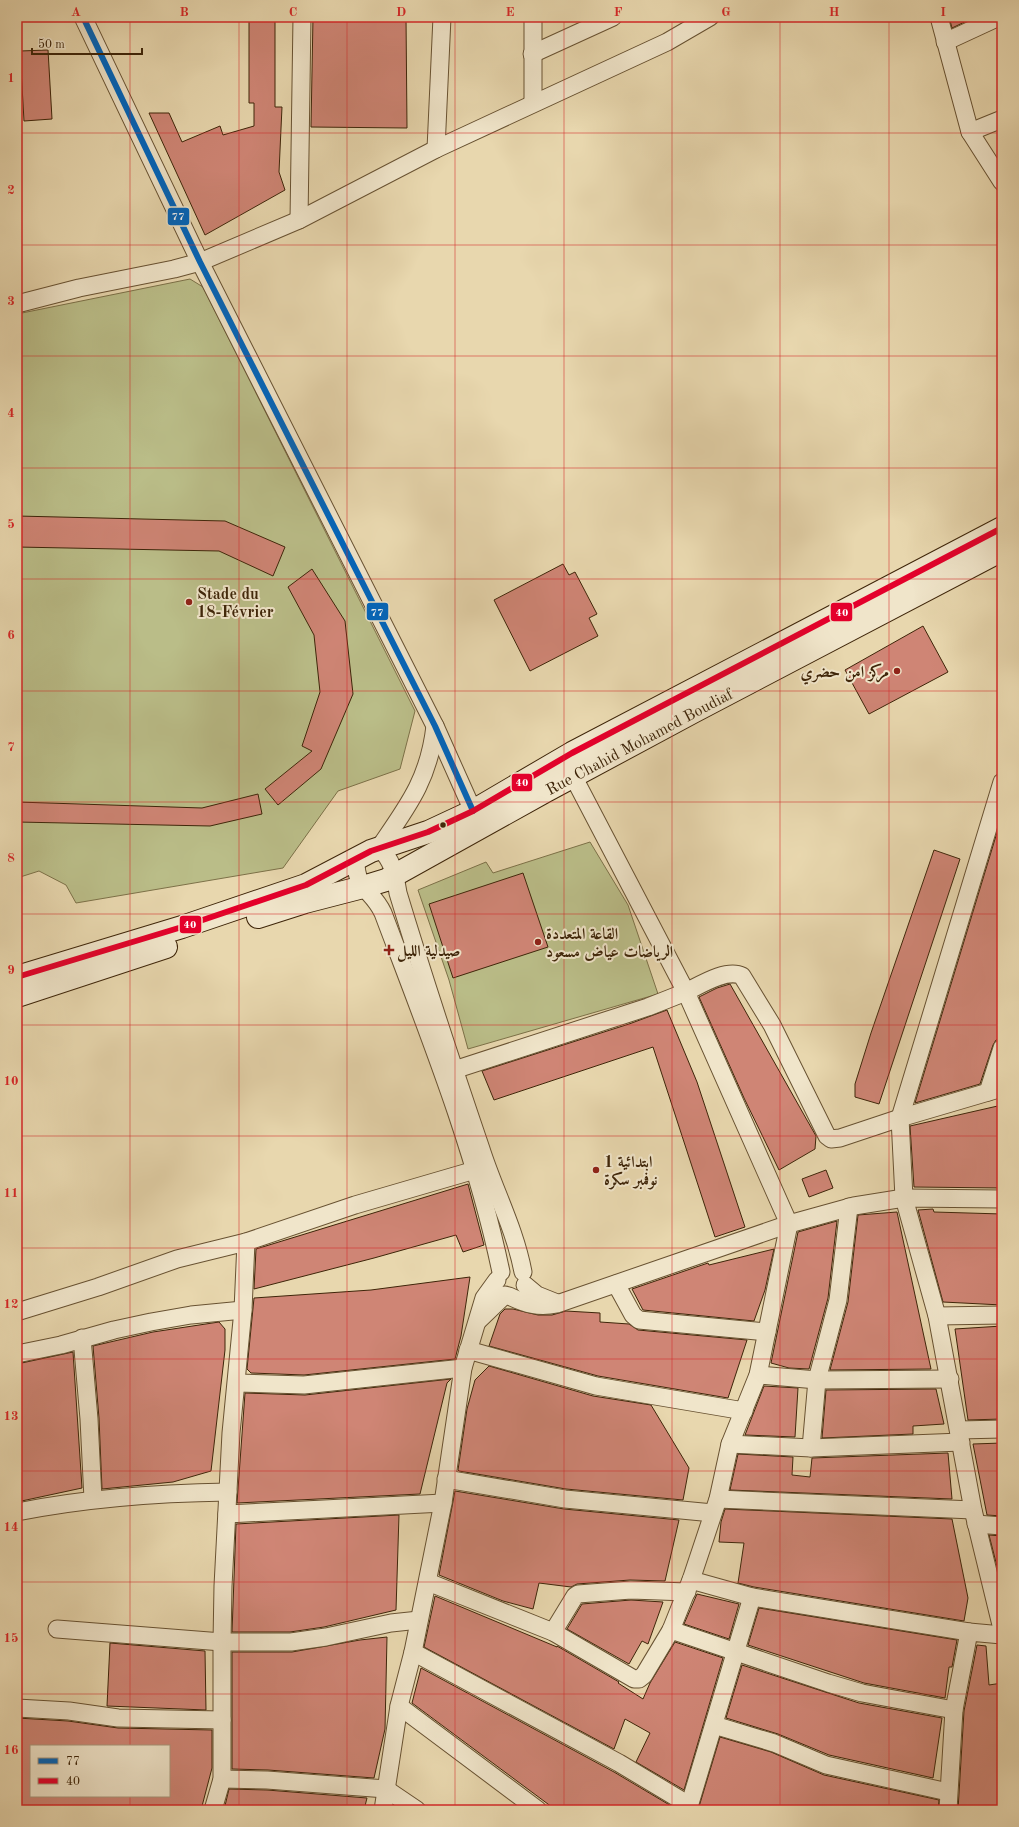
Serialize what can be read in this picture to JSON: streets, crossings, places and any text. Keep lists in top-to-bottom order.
{
  "streets": {
    "main road": ["Rue Chahid Mohamed Boudiaf"]
  },
  "places": {
    "other": [
      "Stade du 18-Février",
      "مركز امن حضري",
      "القاعة المتعددة الرياضات عياض مسعود",
      "ابتدائية 1 نوفمبر سكرة"
    ],
    "health": ["صيدلية الليل"]
  },
  "lines": ["transit line 77", "transit line 40"],
  "legend": ["77", "40"],
  "scale_bar": "50 m",
  "grid": {
    "columns": [
      "A",
      "B",
      "C",
      "D",
      "E",
      "F",
      "G",
      "H",
      "I"
    ],
    "rows": [
      "1",
      "2",
      "3",
      "4",
      "5",
      "6",
      "7",
      "8",
      "9",
      "10",
      "11",
      "12",
      "13",
      "14",
      "15",
      "16"
    ]
  }
}
